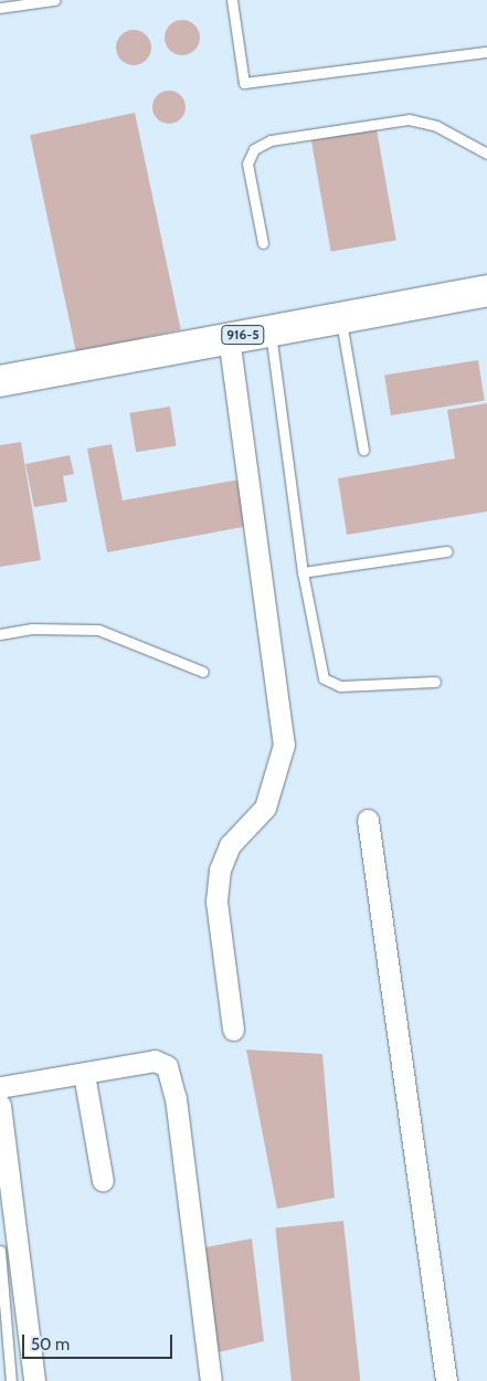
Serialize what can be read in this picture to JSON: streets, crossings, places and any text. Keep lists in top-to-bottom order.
{
  "streets": {
    "main road": ["916-5"]
  },
  "scale_bar": "50 m"
}
